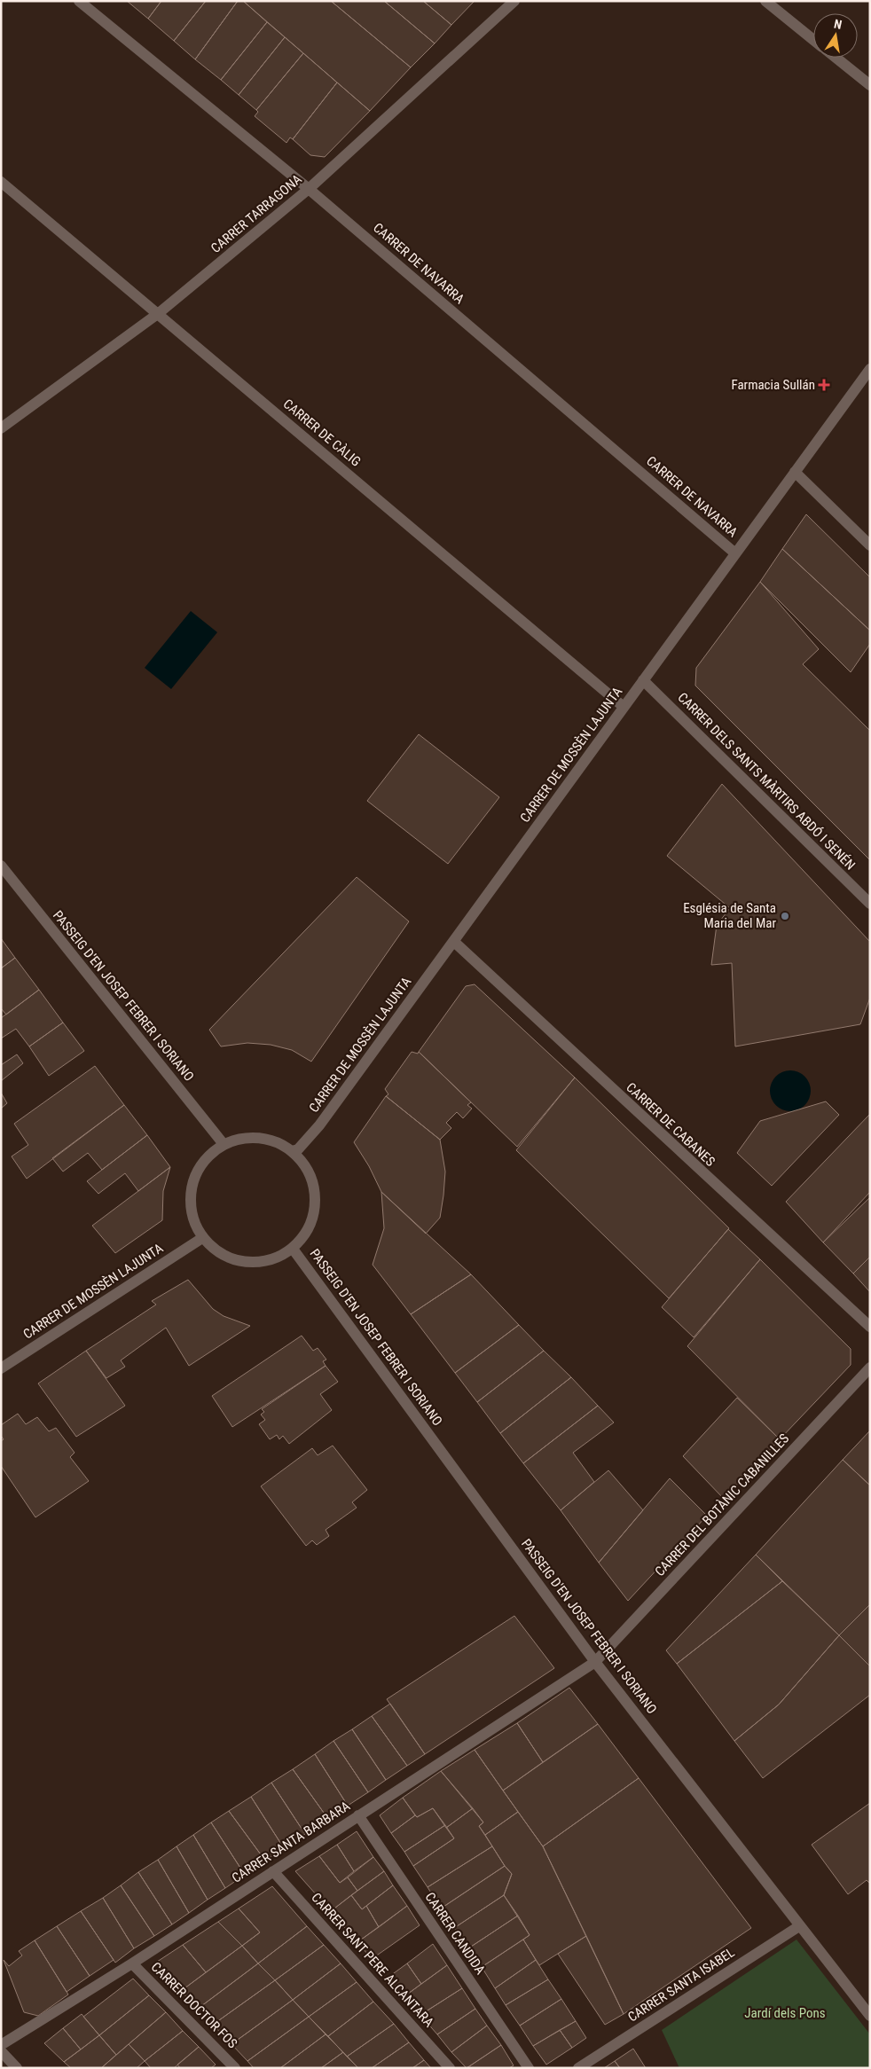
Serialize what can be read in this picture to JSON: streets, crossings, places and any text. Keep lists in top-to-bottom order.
{
  "streets": {
    "street": [
      "CARRER TARRAGONA",
      "CARRER DE NAVARRA",
      "CARRER DE CÀLIG",
      "CARRER DE MOSSÈN LAJUNTA",
      "CARRER DELS SANTS MÀRTIRS ABDÓ I SENÉN",
      "PASSEIG D'EN JOSEP FEBRER I SORIANO",
      "CARRER DE CABANES",
      "CARRER DEL BOTÀNIC CABANILLES",
      "CARRER SANTA BARBARA",
      "CARRER CANDIDA",
      "CARRER SANT PERE ALCANTARA",
      "CARRER SANTA ISABEL",
      "CARRER DOCTOR FOS"
    ]
  },
  "crossings": [
    ["CARRER TARRAGONA", "CARRER DE NAVARRA"],
    ["CARRER TARRAGONA", "CARRER DE CÀLIG"],
    ["CARRER DE NAVARRA", "CARRER DE MOSSÈN LAJUNTA"],
    ["CARRER DE CÀLIG", "CARRER DE MOSSÈN LAJUNTA"],
    ["CARRER DE MOSSÈN LAJUNTA", "CARRER DELS SANTS MÀRTIRS ABDÓ I SENÉN"],
    ["CARRER DE MOSSÈN LAJUNTA", "PASSEIG D'EN JOSEP FEBRER I SORIANO"],
    ["CARRER DE MOSSÈN LAJUNTA", "CARRER DE CABANES"],
    ["PASSEIG D'EN JOSEP FEBRER I SORIANO", "CARRER DEL BOTÀNIC CABANILLES"],
    ["PASSEIG D'EN JOSEP FEBRER I SORIANO", "CARRER SANTA BARBARA"],
    ["PASSEIG D'EN JOSEP FEBRER I SORIANO", "CARRER SANTA ISABEL"],
    ["CARRER DEL BOTÀNIC CABANILLES", "CARRER SANTA BARBARA"],
    ["CARRER SANTA BARBARA", "CARRER CANDIDA"],
    ["CARRER SANTA BARBARA", "CARRER SANT PERE ALCANTARA"],
    ["CARRER SANTA BARBARA", "CARRER DOCTOR FOS"]
  ],
  "parks": ["Jardí dels Pons"],
  "places": {
    "health": ["Farmacia Sullán"],
    "other": ["Església de Santa Maria del Mar"]
  },
  "north": "top"
}
